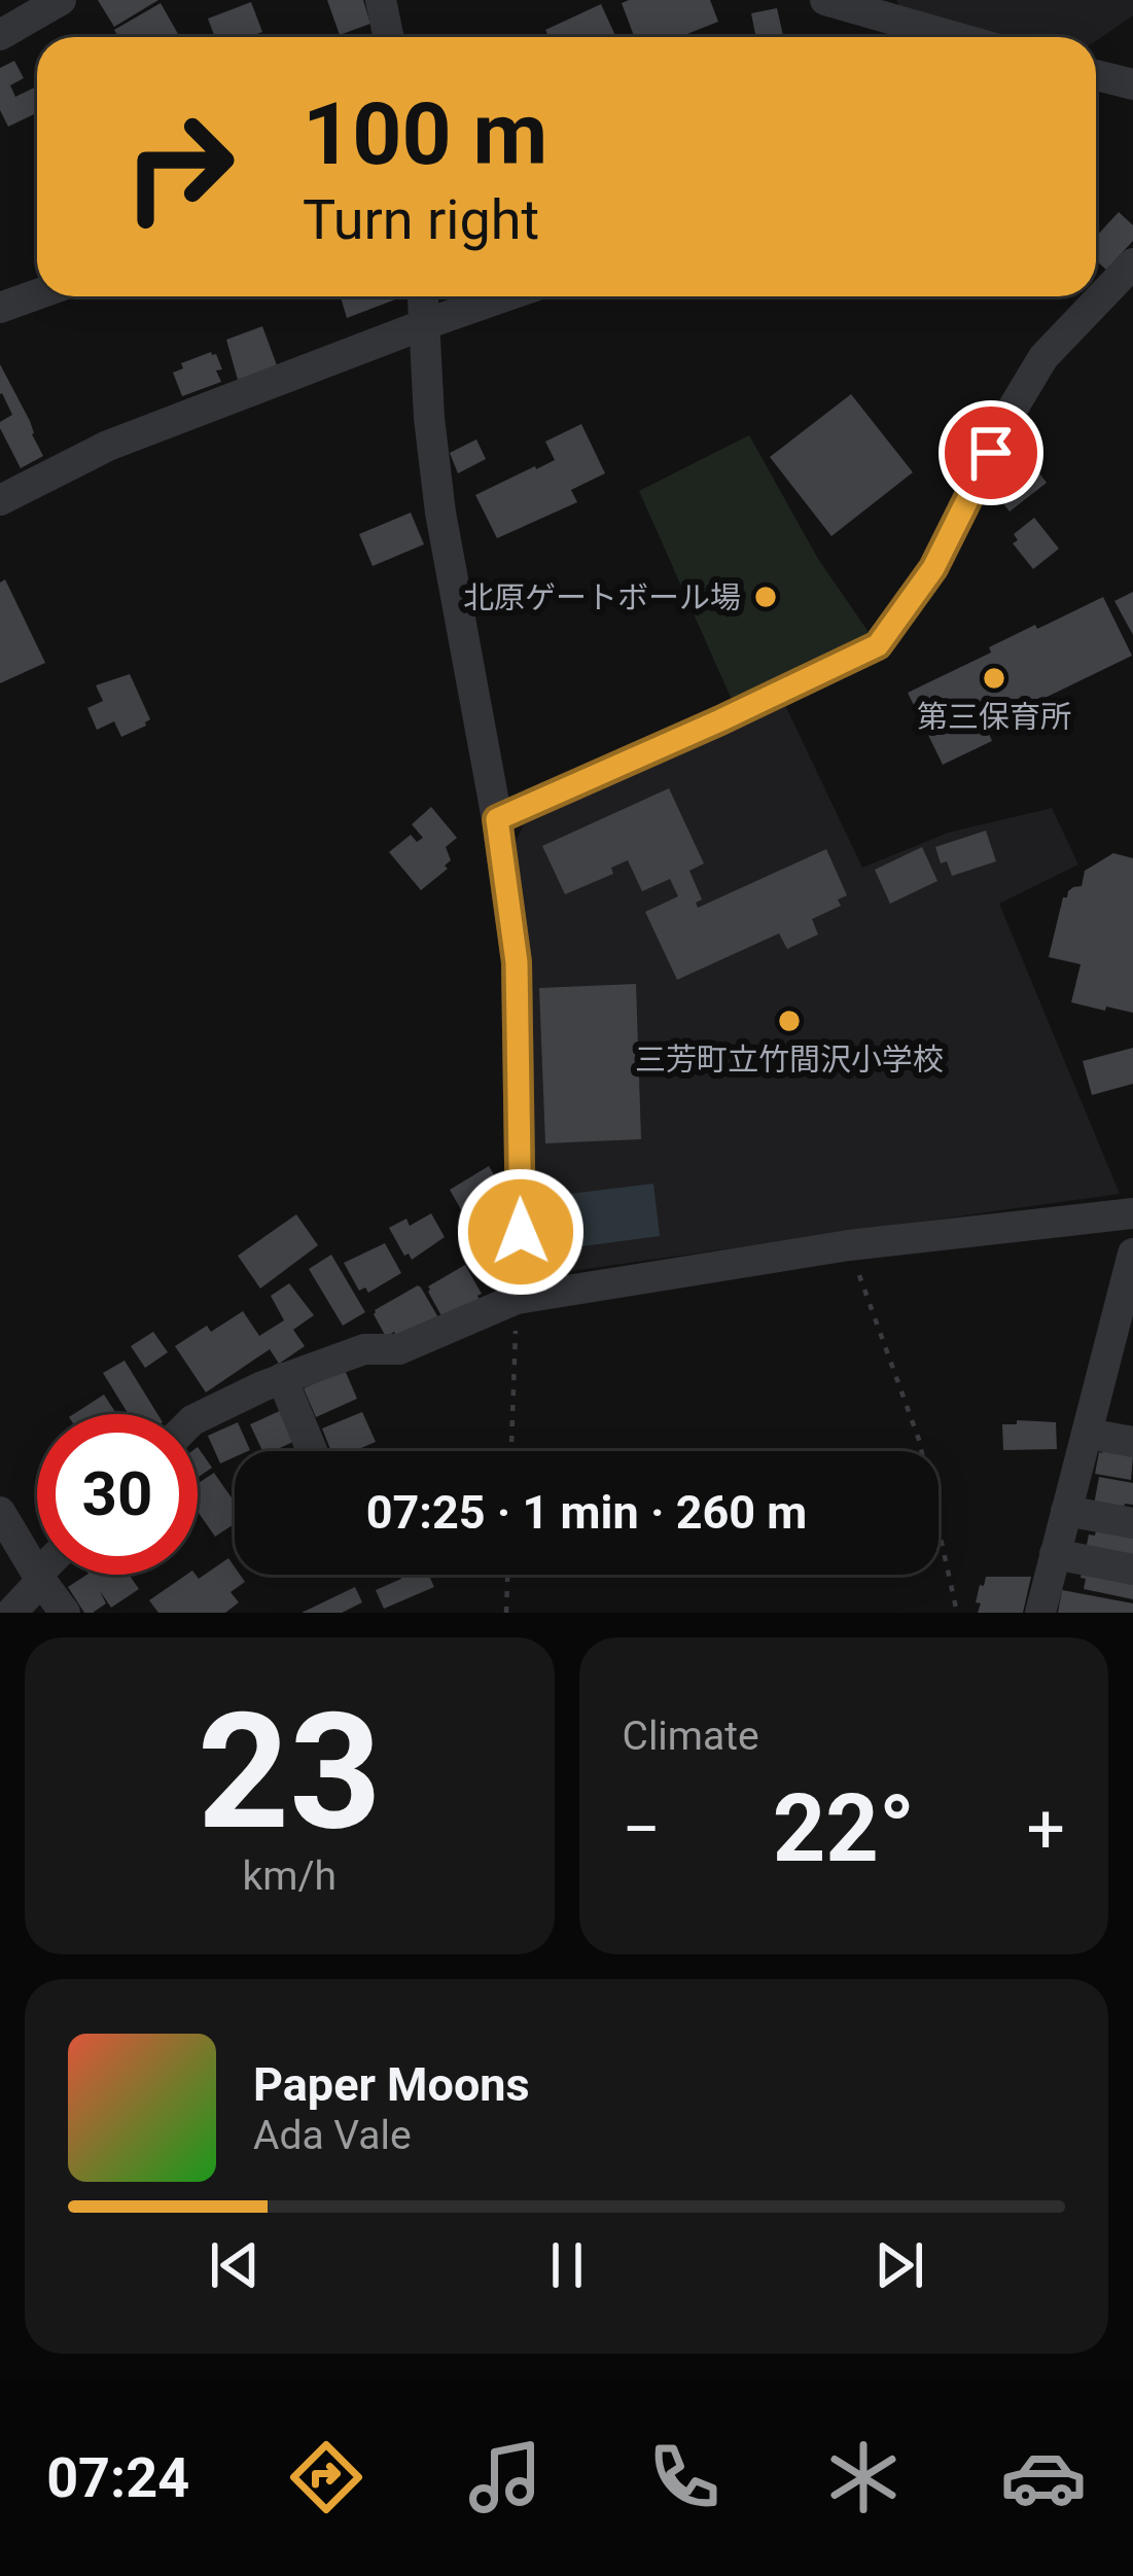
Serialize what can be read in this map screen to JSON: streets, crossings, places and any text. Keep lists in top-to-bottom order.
{
  "places": ["北原ゲートボール場", "第三保育所", "三芳町立竹間沢小学校"],
  "page": {
    "turn": ["100 m", "Turn right"],
    "limit": "30",
    "trip": "07:25 · 1 min · 260 m",
    "tile": [
      ["23", "km/h"],
      "Climate"
    ],
    "heat": ["−", "22°", "+"],
    "song": ["Paper Moons", "Ada Vale"],
    "tabs": "07:24"
  }
}
